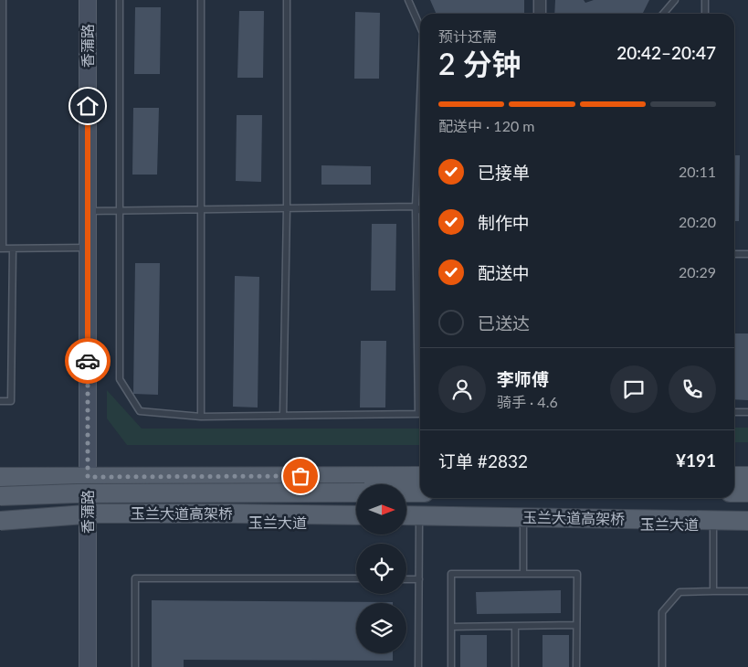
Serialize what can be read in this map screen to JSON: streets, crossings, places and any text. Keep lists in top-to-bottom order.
{
  "streets": {
    "main road": ["玉兰大道高架桥", "玉兰大道"],
    "street": ["香蒲路"]
  },
  "crossings": [
    ["香蒲路", "玉兰大道"],
    ["玉兰大道高架桥", "玉兰大道"]
  ],
  "north": "right",
  "page": {
    "heading": ["2 分钟", "预计还需", "20:42–20:47"],
    "panel": [
      "李师傅",
      "骑手 · 4.6",
      "订单 #2832",
      "¥191"
    ],
    "bar": "配送中 · 120 m",
    "list": [
      ["已接单", "20:11"],
      ["制作中", "20:20"],
      ["配送中", "20:29"],
      "已送达"
    ]
  }
}
